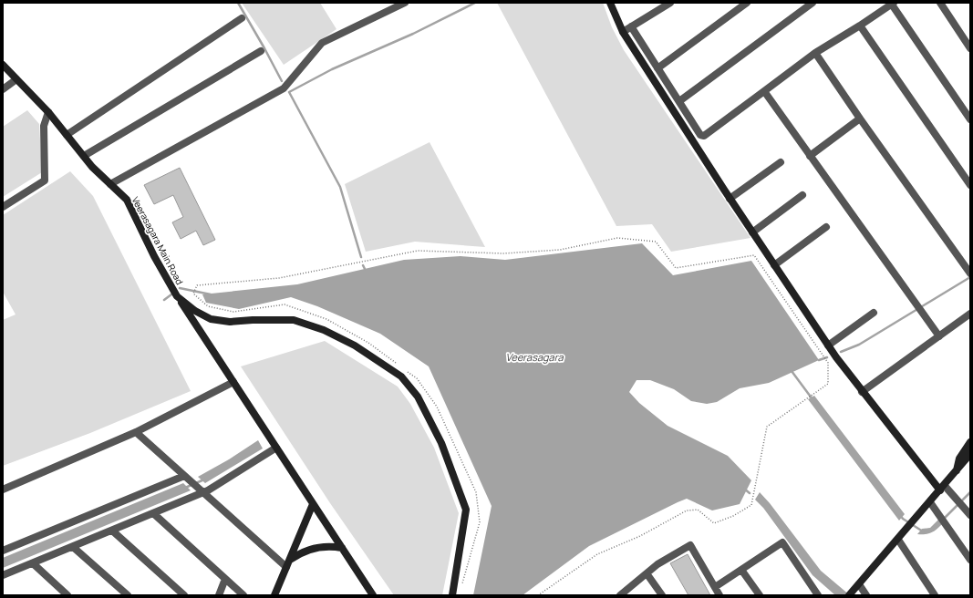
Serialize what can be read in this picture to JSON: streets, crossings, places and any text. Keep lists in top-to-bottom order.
{
  "streets": {
    "street": ["Veerasagara Main Road"]
  },
  "water": ["Veerasagara"]
}
